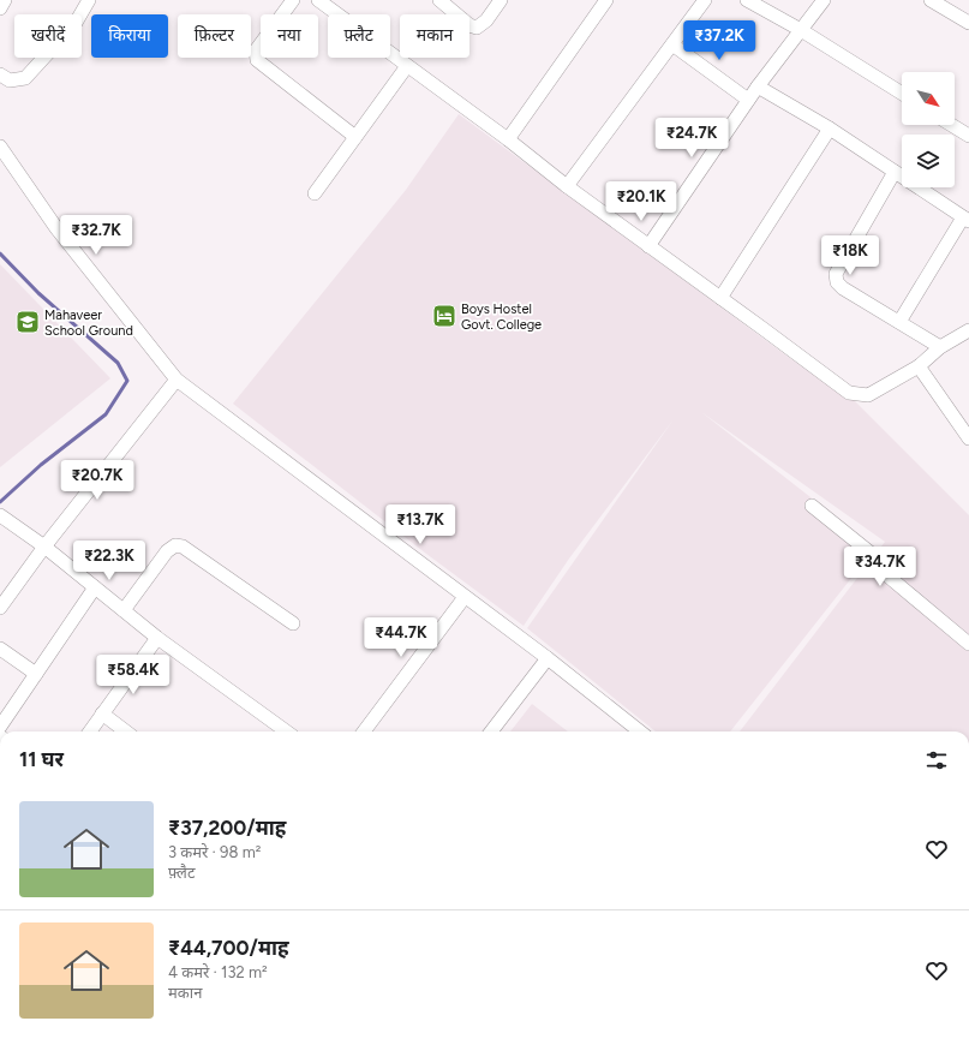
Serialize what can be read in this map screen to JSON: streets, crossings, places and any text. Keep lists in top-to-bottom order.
{
  "places": {
    "hotel": ["Boys Hostel Govt. College"],
    "school or university": ["Mahaveer School Ground"]
  },
  "north": "bottom right",
  "page": {
    "chip": [
      "खरीदें",
      "किराया",
      "फ़िल्टर",
      "नया",
      "फ़्लैट",
      "मकान"
    ],
    "price": [
      "₹37.2K",
      "₹24.7K",
      "₹20.1K",
      "₹32.7K",
      "₹18K",
      "₹20.7K",
      "₹13.7K",
      "₹22.3K",
      "₹34.7K",
      "₹44.7K",
      "₹58.4K"
    ],
    "heading": "11 घर",
    "list": [
      {
        "name": "₹37,200/माह",
        "note": "3 कमरे · 98 m² · फ़्लैट"
      },
      {
        "name": "₹44,700/माह",
        "note": "4 कमरे · 132 m² · मकान"
      }
    ]
  }
}
